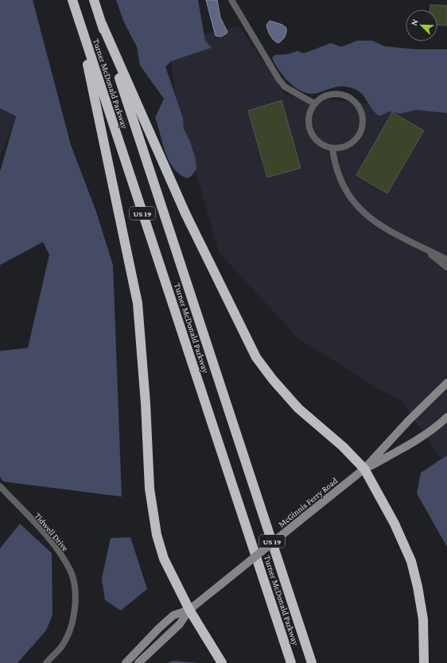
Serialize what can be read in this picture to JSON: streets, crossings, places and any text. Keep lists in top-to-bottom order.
{
  "streets": {
    "highway": ["Turner McDonald Parkway", "US 19"],
    "main road": ["McGinnis Ferry Road"],
    "street": ["Tidwell Drive"]
  },
  "north": "top left"
}
